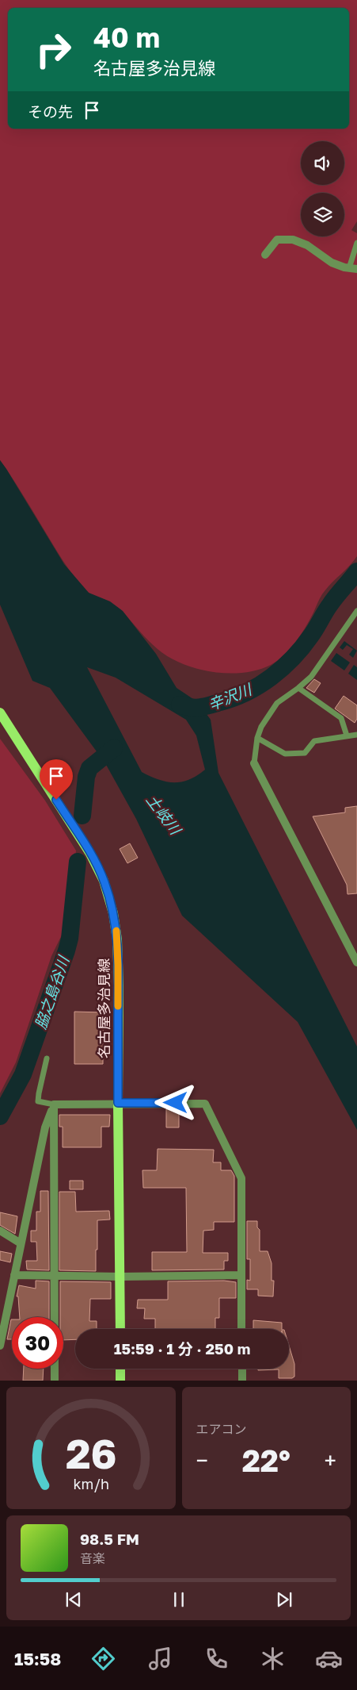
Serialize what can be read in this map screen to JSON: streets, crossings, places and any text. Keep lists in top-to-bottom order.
{
  "streets": {
    "main road": ["名古屋多治見線"]
  },
  "water": ["辛沢川", "土岐川", "脇之島谷川"],
  "page": {
    "turn": ["40 m", "名古屋多治見線"],
    "then": "その先",
    "limit": "30",
    "trip": "15:59 · 1 分 · 250 m",
    "tile": "エアコン",
    "heat": ["−", "22°", "+"],
    "song": ["98.5 FM", "音楽"],
    "tabs": "15:58",
    "gauge": ["26", "km/h"]
  }
}
